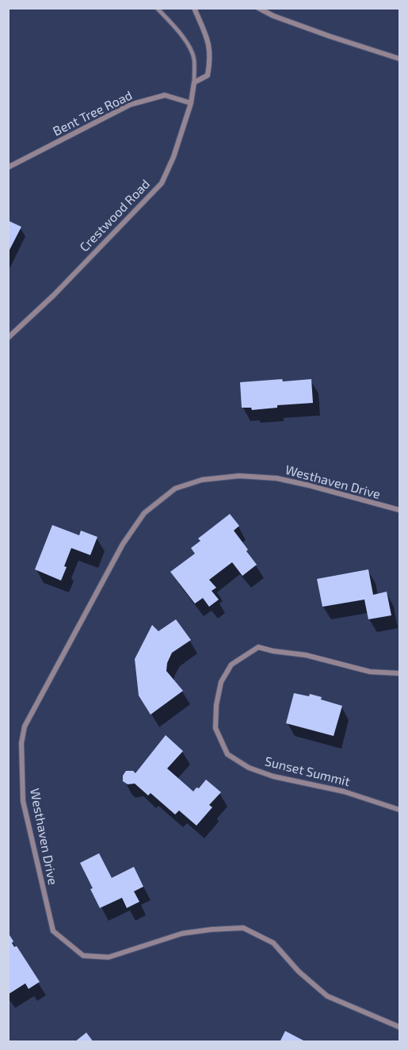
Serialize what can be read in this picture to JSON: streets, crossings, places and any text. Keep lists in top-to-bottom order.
{
  "streets": {
    "street": [
      "Bent Tree Road",
      "Crestwood Road",
      "Westhaven Drive",
      "Sunset Summit"
    ]
  },
  "crossings": [
    ["Bent Tree Road", "Crestwood Road"]
  ]
}
